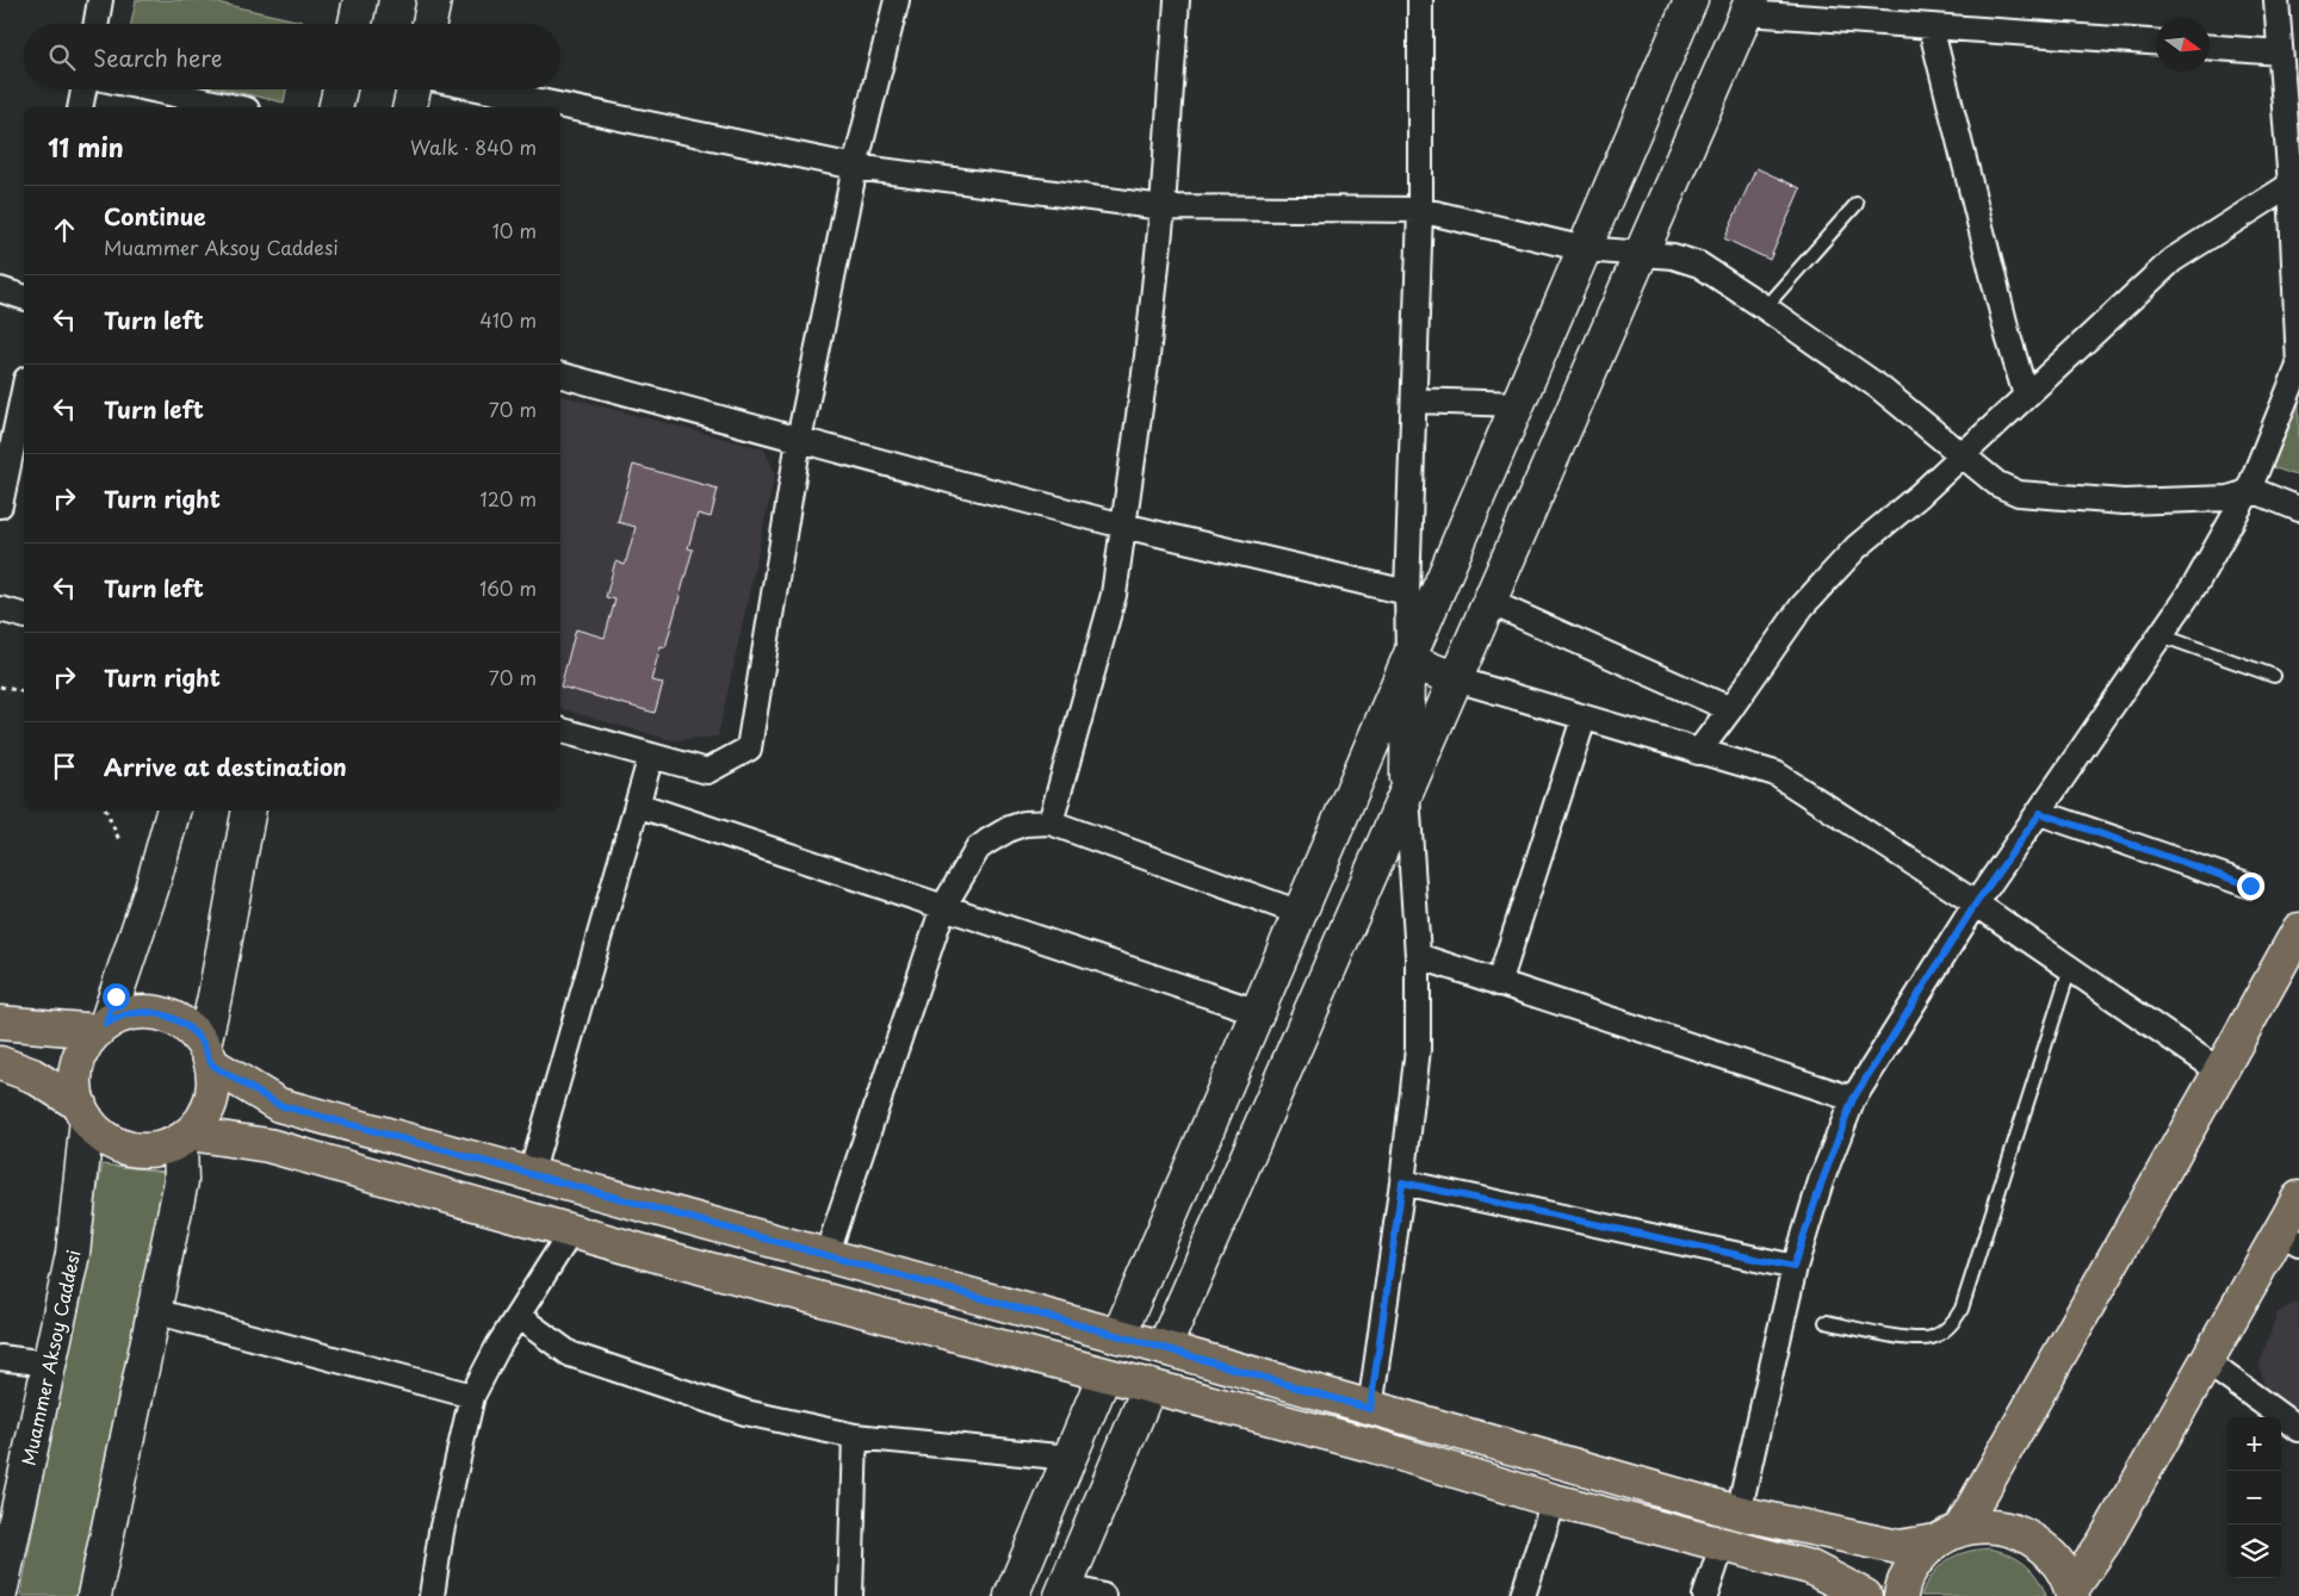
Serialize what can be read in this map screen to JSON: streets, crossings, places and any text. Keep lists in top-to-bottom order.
{
  "streets": {
    "street": ["Muammer Aksoy Caddesi"]
  },
  "north": "right",
  "page": {
    "search": "Search here",
    "heading": ["11 min", "Walk · 840 m"],
    "list": [
      ["Continue", "Muammer Aksoy Caddesi", "10 m"],
      ["Turn left", "410 m"],
      ["Turn left", "70 m"],
      ["Turn right", "120 m"],
      ["Turn left", "160 m"],
      ["Turn right", "70 m"],
      "Arrive at destination"
    ],
    "map_buttons": ["+", "−"]
  }
}
